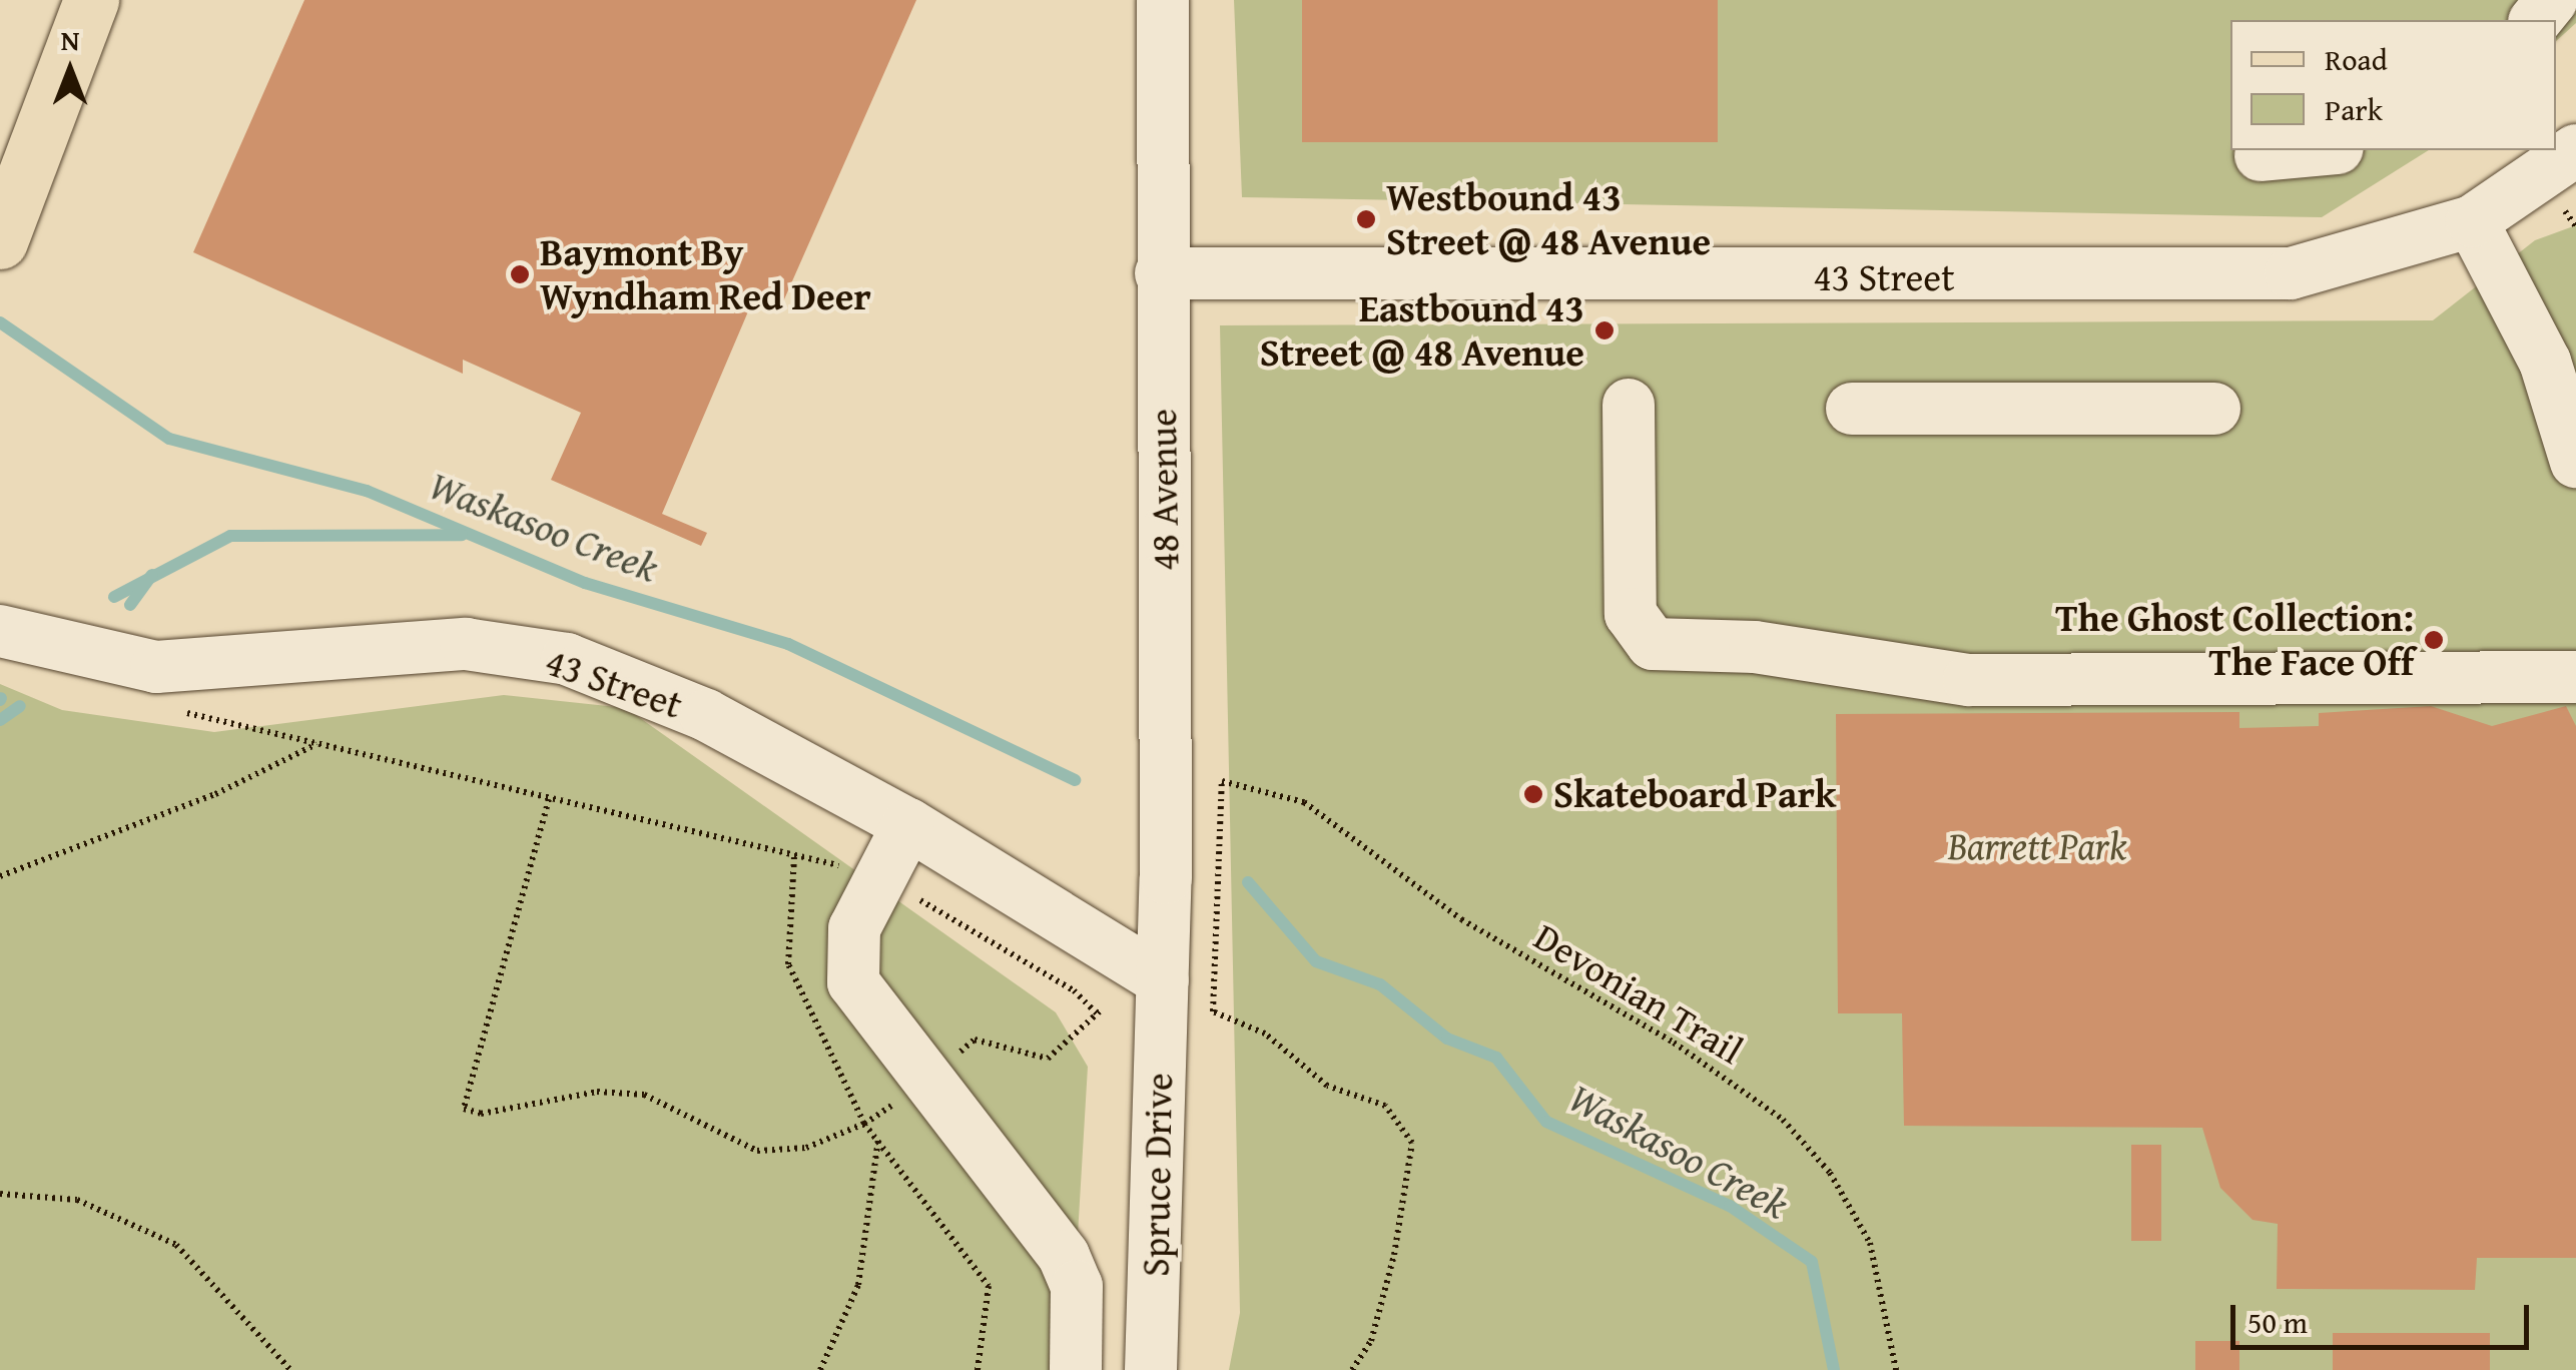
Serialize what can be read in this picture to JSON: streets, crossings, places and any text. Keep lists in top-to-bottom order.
{
  "streets": {
    "street": ["43 Street", "48 Avenue", "Spruce Drive"],
    "path": ["Devonian Trail"]
  },
  "crossings": [
    ["43 Street", "48 Avenue"],
    ["43 Street", "Spruce Drive"],
    ["48 Avenue", "Spruce Drive"]
  ],
  "water": ["Waskasoo Creek"],
  "parks": ["Barrett Park"],
  "places": [
    "Westbound 43 Street @ 48 Avenue",
    "Baymont By Wyndham Red Deer",
    "Eastbound 43 Street @ 48 Avenue",
    "The Ghost Collection: The Face Off",
    "Skateboard Park"
  ],
  "legend": ["Road", "Park"],
  "scale_bar": "50 m",
  "north": "top"
}
